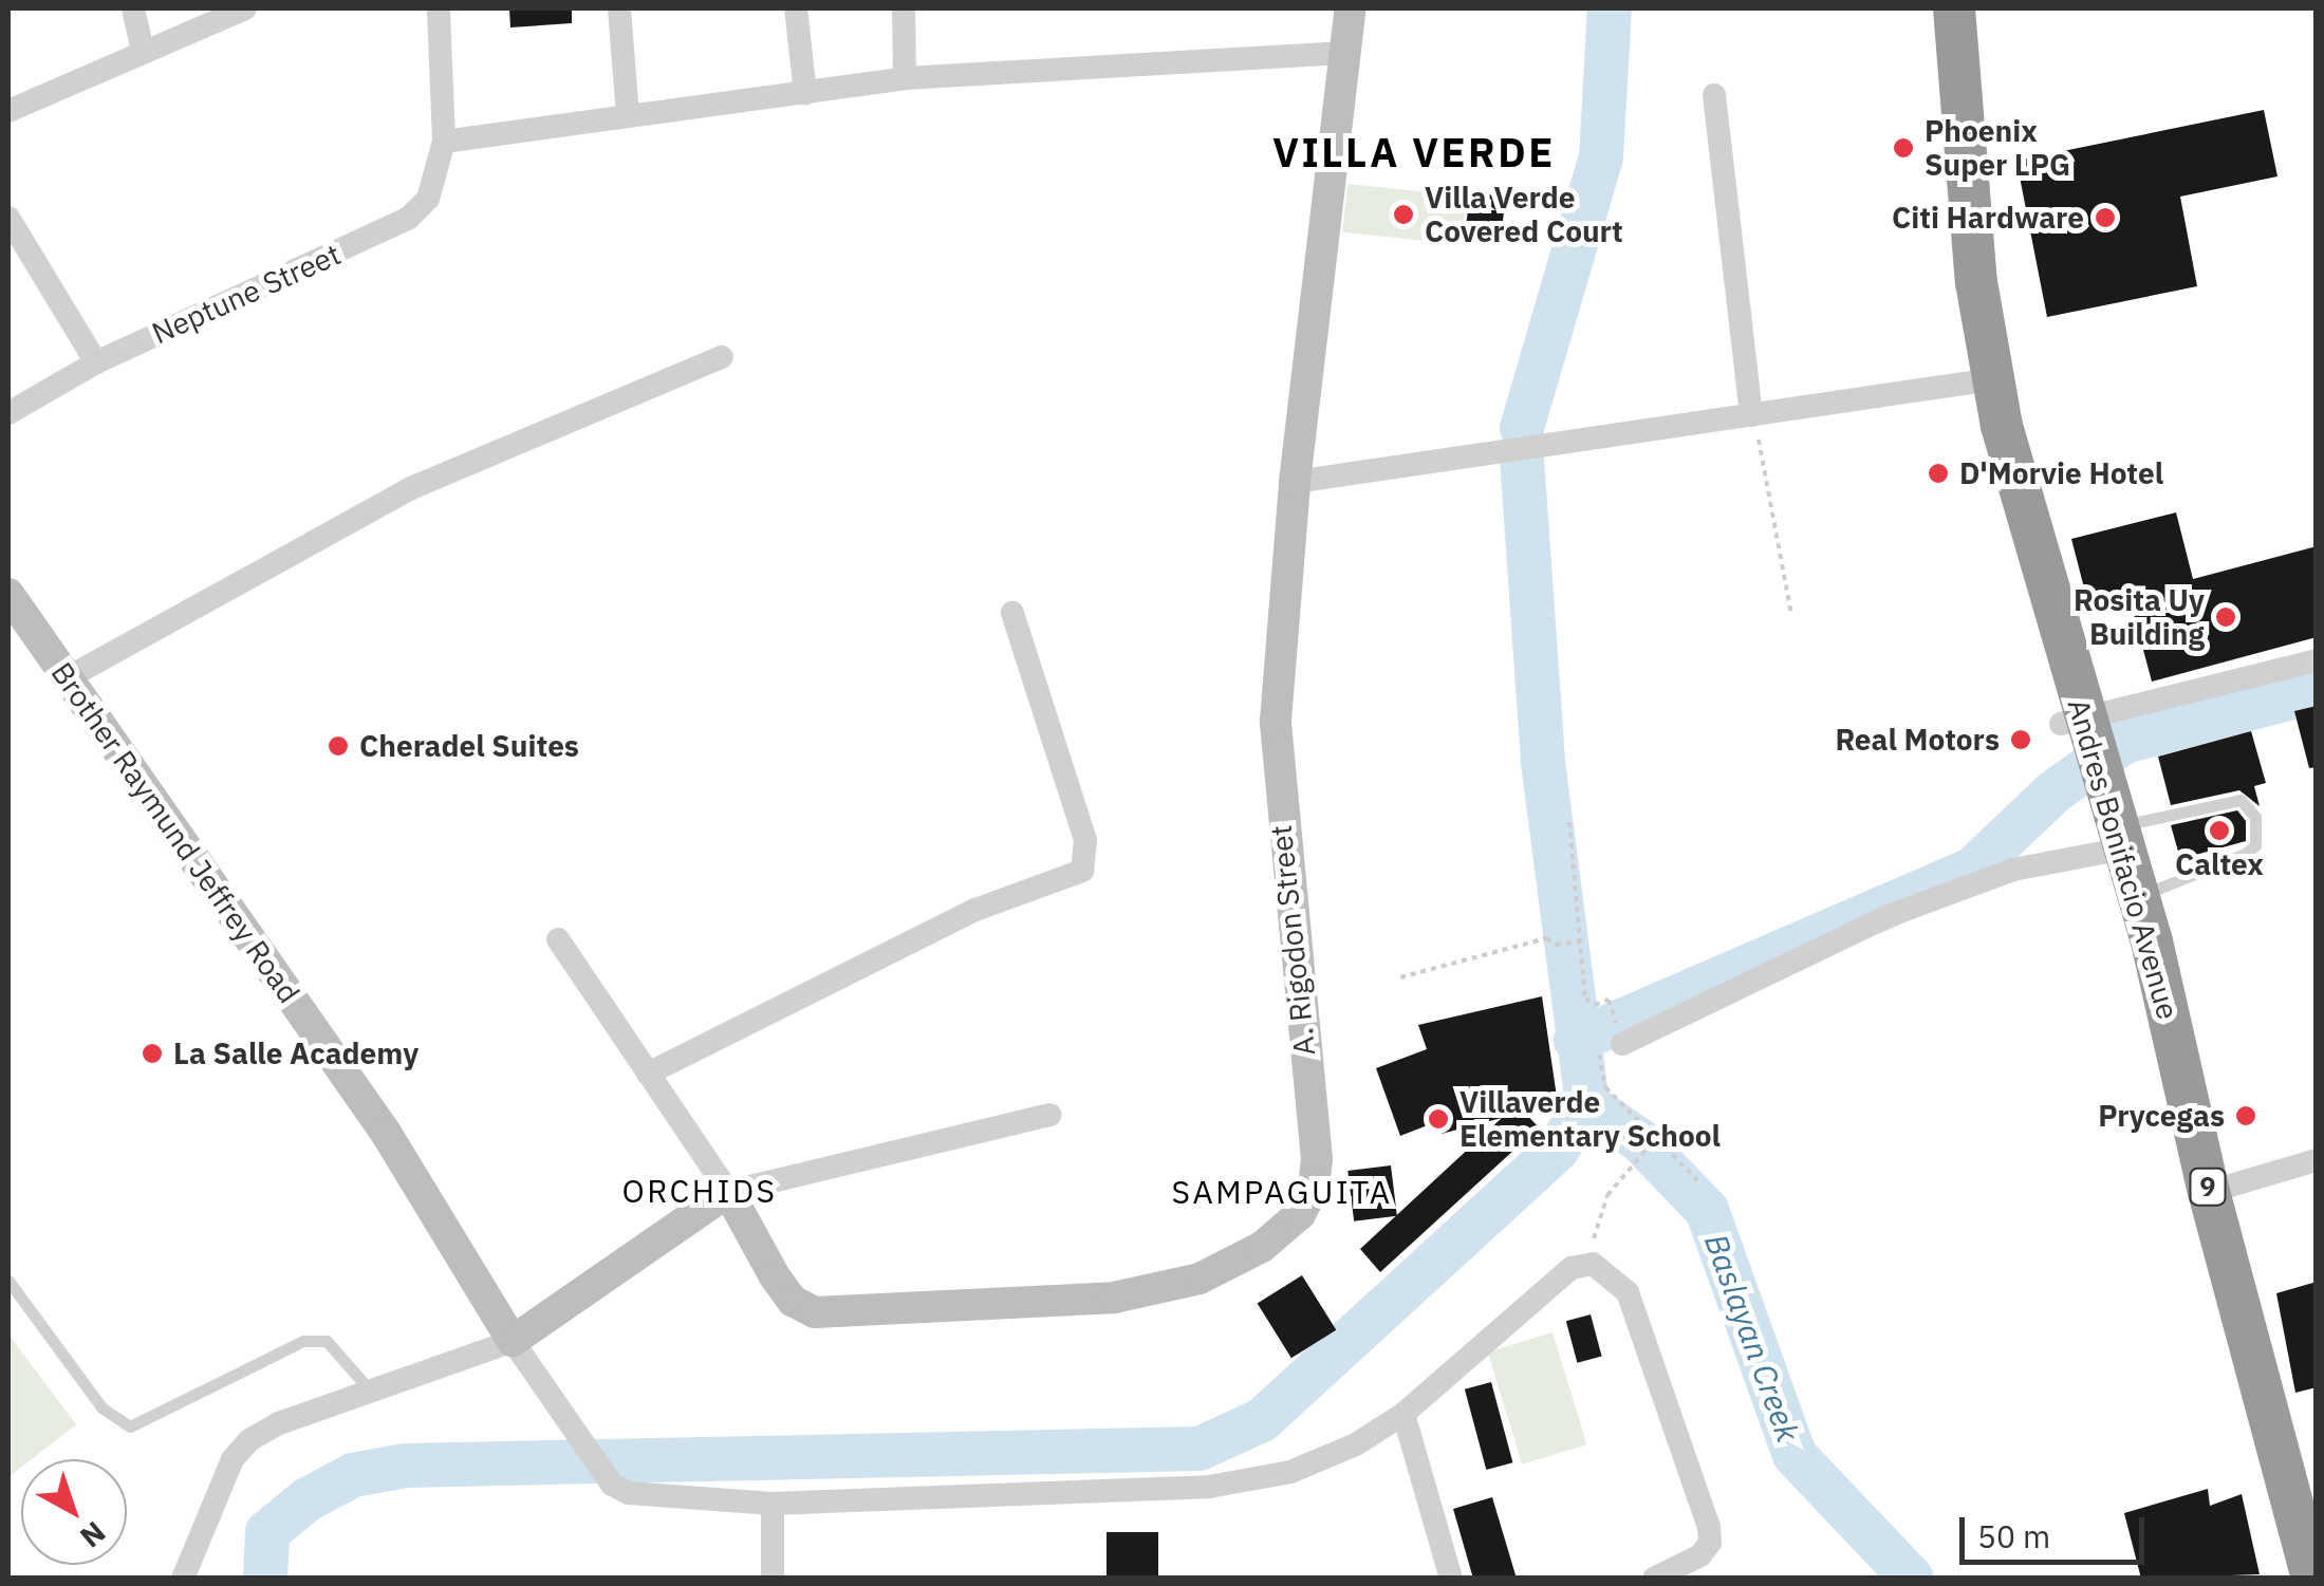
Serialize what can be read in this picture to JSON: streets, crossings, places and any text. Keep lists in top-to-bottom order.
{
  "streets": {
    "highway": ["Andres Bonifacio Avenue", "9"],
    "street": ["Neptune Street", "Brother Raymund Jeffrey Road", "A. Rigodon Street"]
  },
  "districts": ["VILLA VERDE", "ORCHIDS", "SAMPAGUITA"],
  "water": ["Baslayan Creek"],
  "places": [
    "Phoenix Super LPG",
    "Villa Verde Covered Court",
    "Citi Hardware",
    "D'Morvie Hotel",
    "Rosita Uy Building",
    "Real Motors",
    "Cheradel Suites",
    "Caltex",
    "La Salle Academy",
    "Prycegas",
    "Villaverde Elementary School"
  ],
  "scale_bar": "50 m",
  "north": "bottom right"
}
